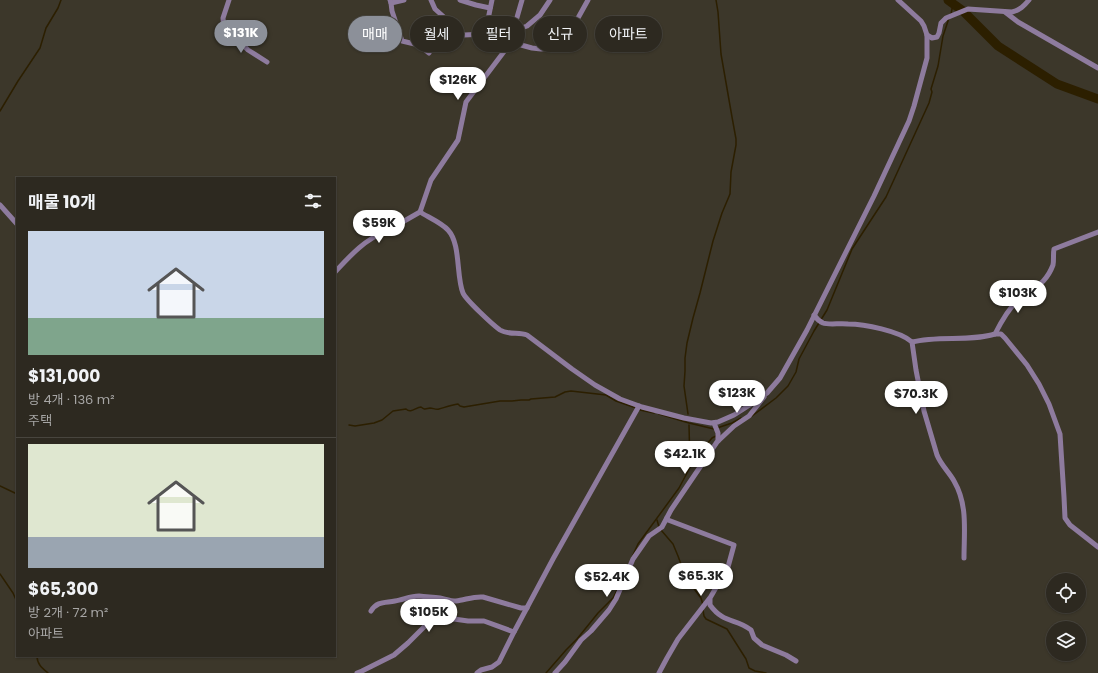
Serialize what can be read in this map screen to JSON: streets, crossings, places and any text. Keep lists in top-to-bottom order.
{
  "page": {
    "chip": [
      "매매",
      "월세",
      "필터",
      "신규",
      "아파트"
    ],
    "price": [
      "$131K",
      "$126K",
      "$59K",
      "$103K",
      "$123K",
      "$70.3K",
      "$42.1K",
      "$65.3K",
      "$52.4K",
      "$105K"
    ],
    "heading": "매물 10개",
    "list": [
      {
        "name": "$131,000",
        "note": "방 4개 · 136 m² · 주택"
      },
      {
        "name": "$65,300",
        "note": "방 2개 · 72 m² · 아파트"
      }
    ]
  }
}
